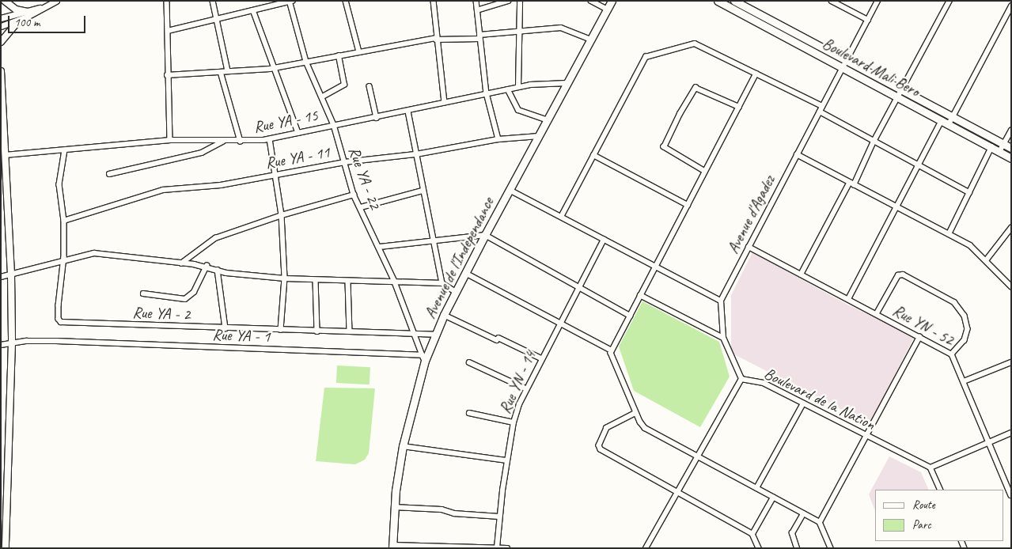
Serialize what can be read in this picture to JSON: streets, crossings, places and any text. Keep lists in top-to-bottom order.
{
  "streets": {
    "main road": ["Boulevard Mali Bero", "Avenue de l'Independance"],
    "street": [
      "Rue YA - 15",
      "Rue YA - 11",
      "Rue YA - 22",
      "Avenue d'Agadez",
      "Rue YA - 2",
      "Rue YN - 52",
      "Rue YA - 1",
      "Rue YN - 14",
      "Boulevard de la Nation"
    ]
  },
  "crossings": [
    ["Boulevard Mali Bero", "Avenue d'Agadez"],
    ["Rue YA - 15", "Rue YA - 22"],
    ["Rue YA - 15", "Avenue de l'Independance"],
    ["Rue YA - 15", "Rue YA - 2"],
    ["Rue YA - 11", "Rue YA - 22"],
    ["Rue YA - 11", "Avenue de l'Independance"],
    ["Rue YA - 11", "Rue YA - 2"],
    ["Rue YA - 22", "Avenue de l'Independance"],
    ["Rue YA - 22", "Rue YA - 2"],
    ["Rue YA - 22", "Rue YA - 1"],
    ["Avenue d'Agadez", "Rue YN - 52"],
    ["Avenue de l'Independance", "Rue YA - 2"],
    ["Avenue de l'Independance", "Rue YA - 1"]
  ],
  "legend": ["Route", "Parc"],
  "scale_bar": "100 m"
}
